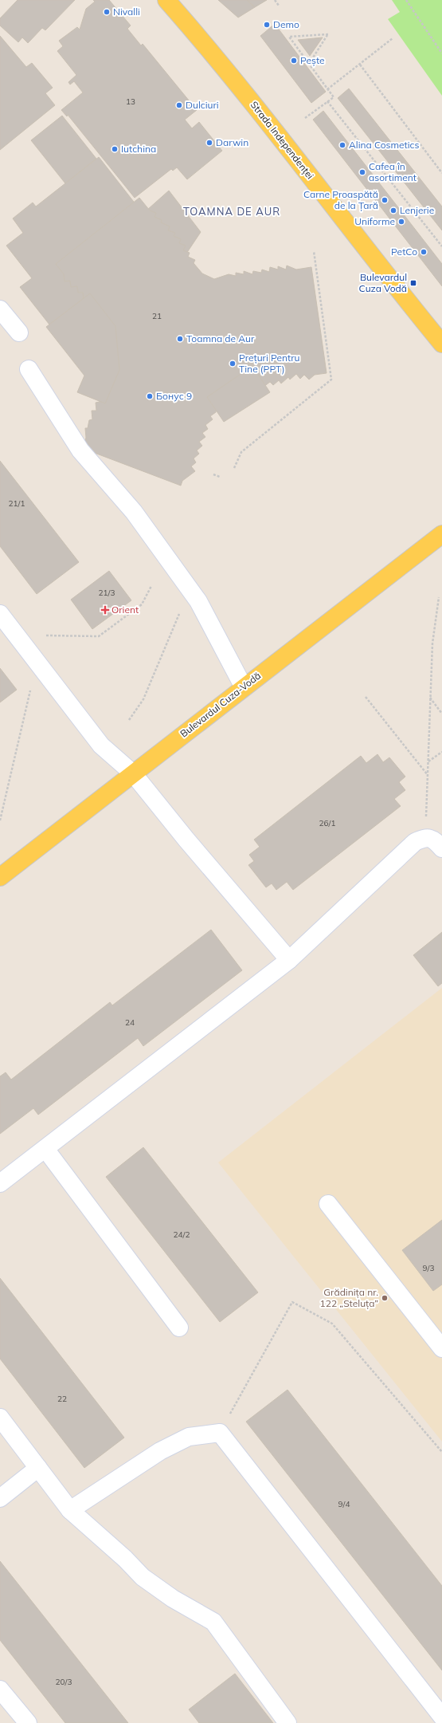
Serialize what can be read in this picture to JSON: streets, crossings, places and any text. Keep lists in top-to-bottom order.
{
  "streets": {
    "main road": ["Strada Independenței", "Bulevardul Cuza-Vodă"]
  },
  "districts": ["TOAMNA DE AUR"],
  "places": {
    "other": [
      "Nivalli",
      "Demo",
      "Pește",
      "Dulciuri",
      "Darwin",
      "Alina Cosmetics",
      "Iutchina",
      "Cafea în asortiment",
      "Carne Proaspătă de la Țară",
      "Lenjerie",
      "Uniforme",
      "PetCo",
      "Toamna de Aur",
      "Prețuri Pentru Tine (PPT)",
      "Бонус 9",
      "Grădinița nr. 122 „Steluța”"
    ],
    "transit": ["Bulevardul Cuza Vodă"],
    "health": ["Orient"]
  },
  "house_numbers": [
    "13",
    "21",
    "21/1",
    "21/3",
    "26/1",
    "24",
    "24/2",
    "9/3",
    "22",
    "9/4",
    "20/3"
  ]
}
